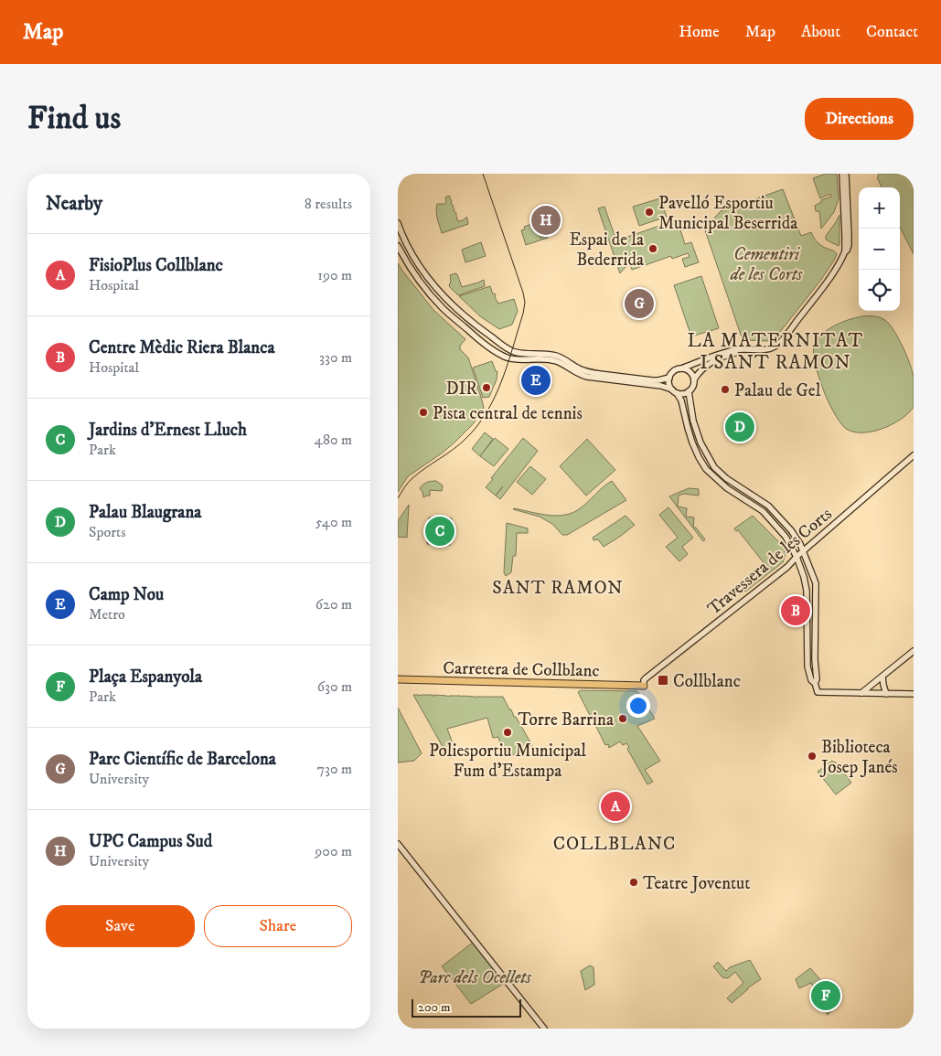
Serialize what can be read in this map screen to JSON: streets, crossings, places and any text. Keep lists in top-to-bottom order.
{
  "streets": {
    "main road": ["Carretera de Collblanc"],
    "street": ["Travessera de les Corts"]
  },
  "crossings": [
    ["Travessera de les Corts", "Carretera de Collblanc"]
  ],
  "districts": ["LA MATERNITAT I SANT RAMON", "SANT RAMON", "COLLBLANC"],
  "parks": ["Cementiri de les Corts", "Parc dels Ocellets"],
  "places": {
    "other": [
      "Pavelló Esportiu Municipal Beserrida",
      "Espai de la Bederrida",
      "DIR",
      "Palau de Gel",
      "Pista central de tennis",
      "Torre Barrina",
      "Poliesportiu Municipal Fum d'Estampa",
      "Biblioteca Josep Janés",
      "Teatre Joventut"
    ],
    "transit": ["Collblanc"]
  },
  "scale_bar": "200 m",
  "page": {
    "header": "Map",
    "nav": [
      "Home",
      "Map",
      "About",
      "Contact"
    ],
    "buttons": [
      "Directions",
      ["Save", "Share"]
    ],
    "title": "Find us",
    "heading": ["Nearby", "8 results"],
    "map_buttons": ["+", "−"],
    "pins": [
      "H",
      "G",
      "E",
      "D",
      "C",
      "B",
      "A",
      "F"
    ],
    "list": [
      {
        "mark": "A",
        "name": "FisioPlus Collblanc",
        "note": "Hospital",
        "value": "190 m"
      },
      {
        "mark": "B",
        "name": "Centre Mèdic Riera Blanca",
        "note": "Hospital",
        "value": "330 m"
      },
      {
        "mark": "C",
        "name": "Jardins d'Ernest Lluch",
        "note": "Park",
        "value": "480 m"
      },
      {
        "mark": "D",
        "name": "Palau Blaugrana",
        "note": "Sports",
        "value": "540 m"
      },
      {
        "mark": "E",
        "name": "Camp Nou",
        "note": "Metro",
        "value": "620 m"
      },
      {
        "mark": "F",
        "name": "Plaça Espanyola",
        "note": "Park",
        "value": "630 m"
      },
      {
        "mark": "G",
        "name": "Parc Científic de Barcelona",
        "note": "University",
        "value": "730 m"
      },
      {
        "mark": "H",
        "name": "UPC Campus Sud",
        "note": "University",
        "value": "900 m"
      }
    ],
    "scale": "200 m"
  }
}
